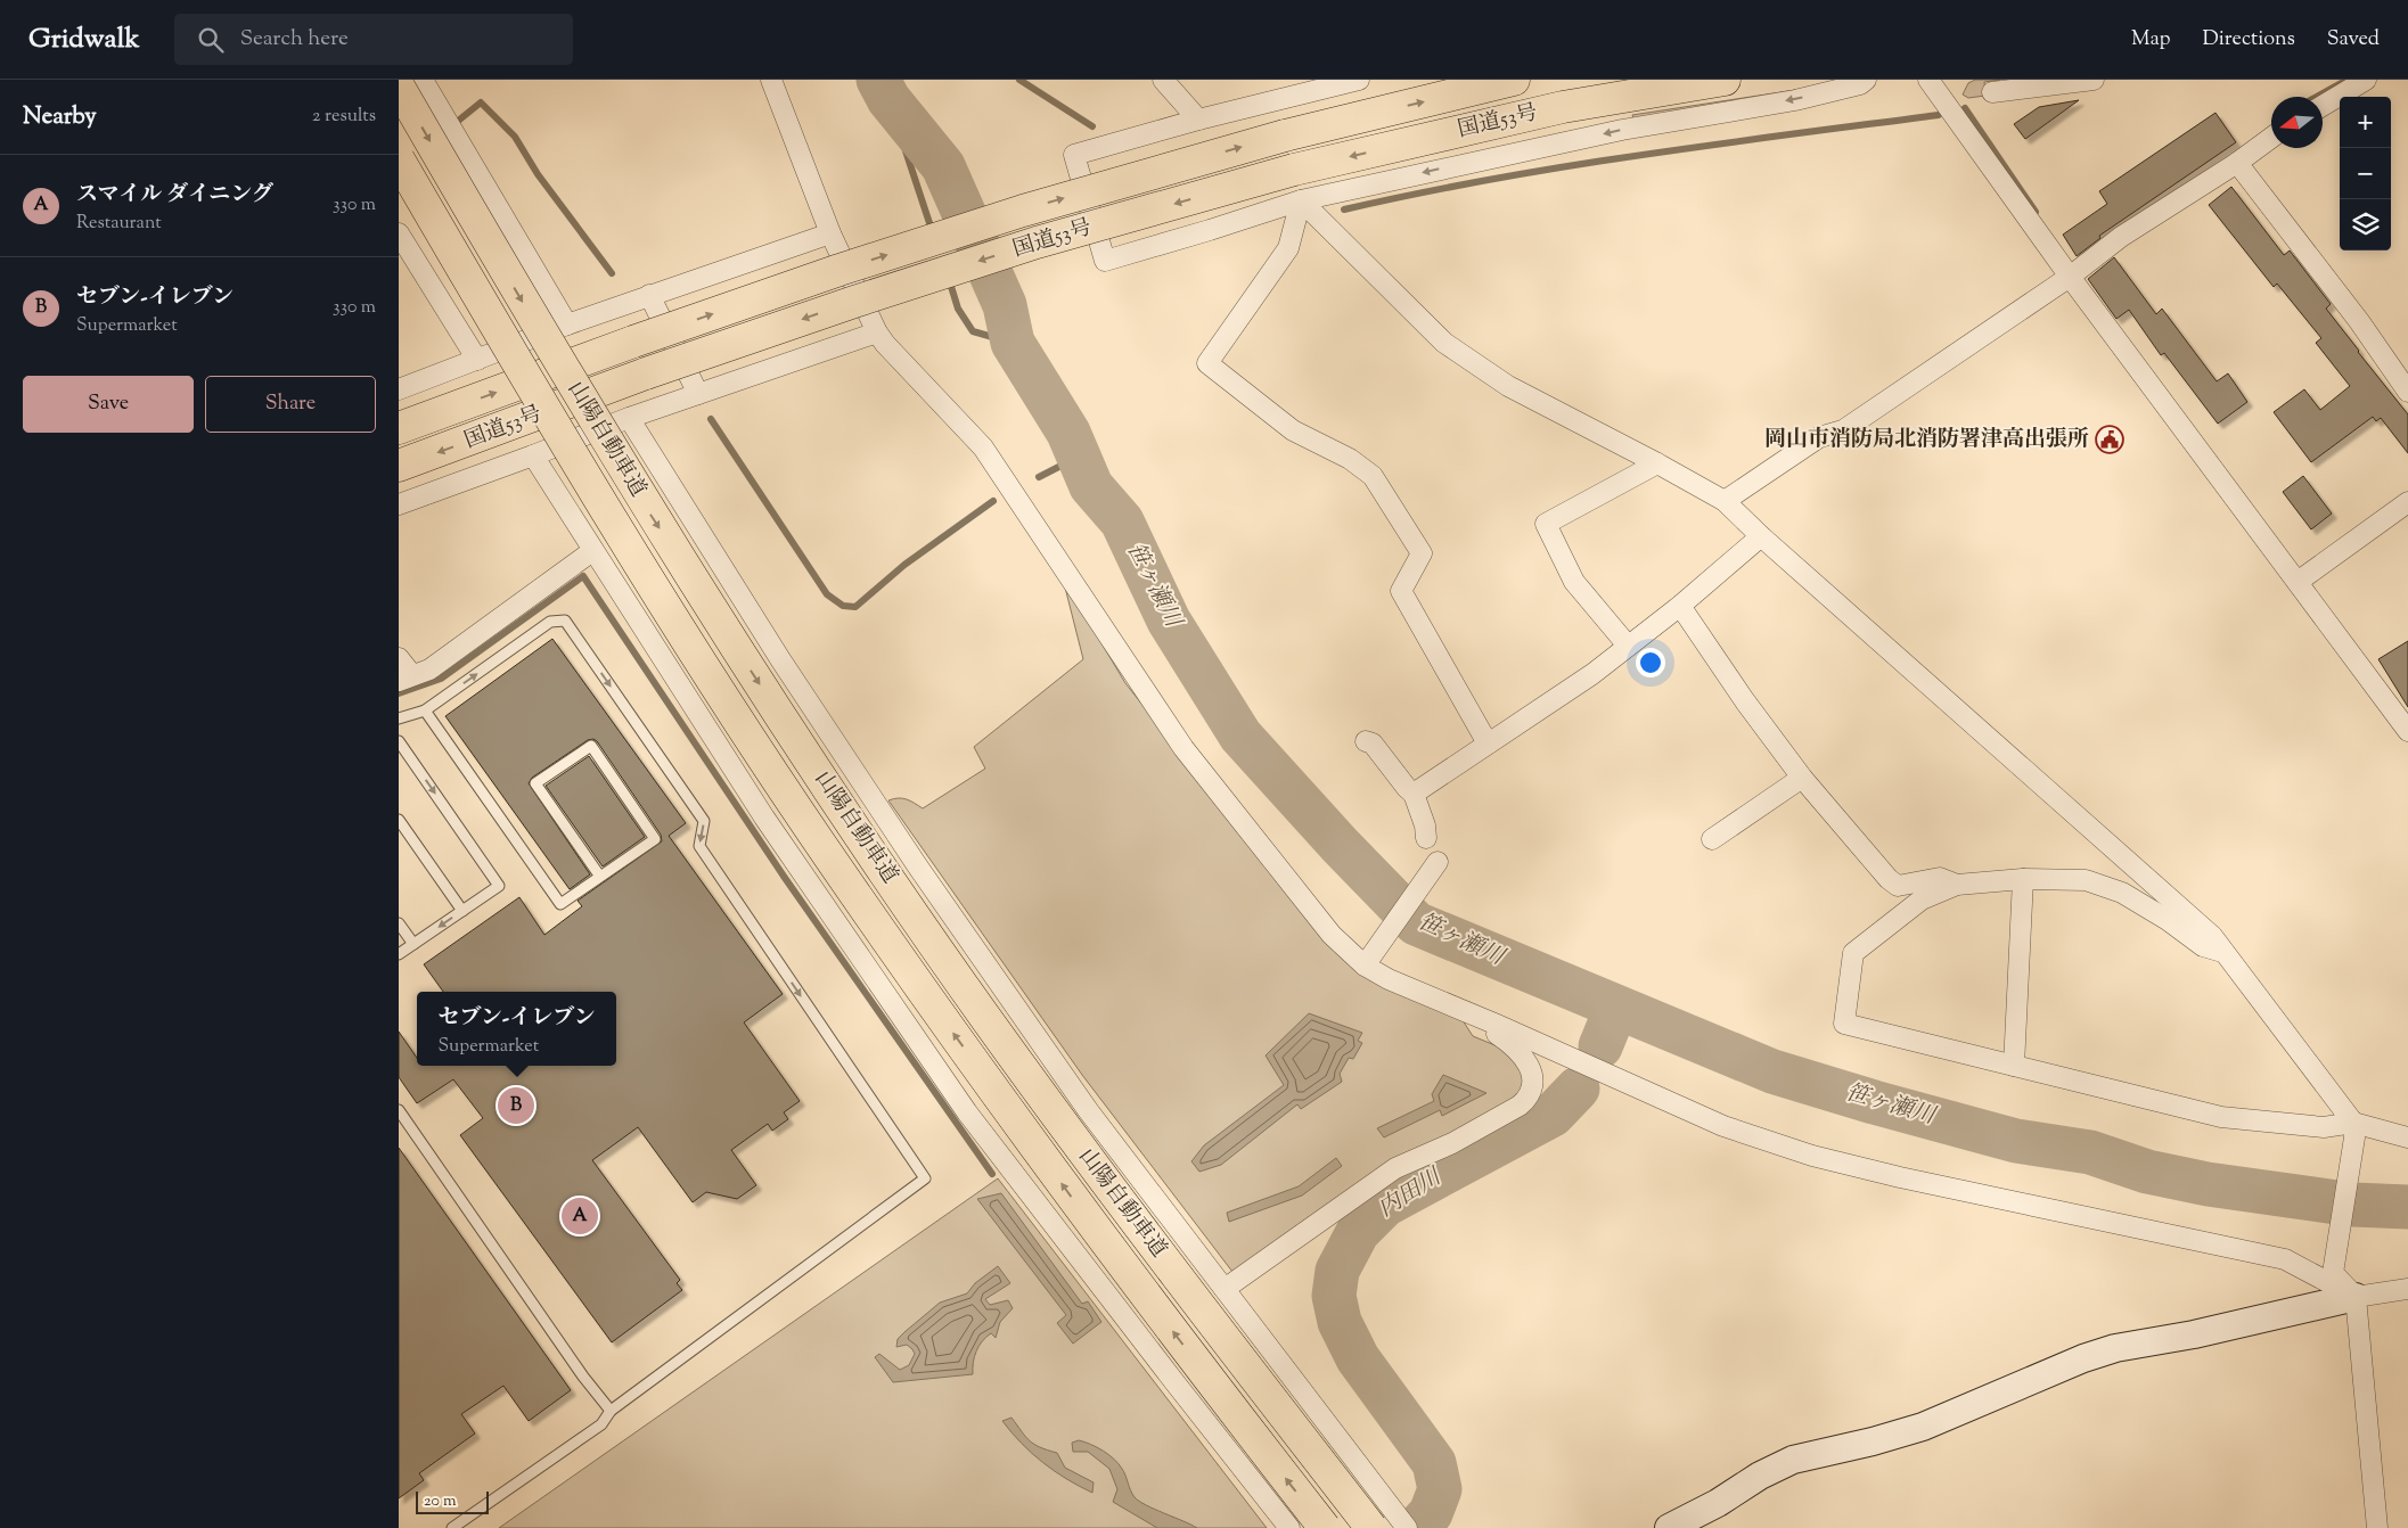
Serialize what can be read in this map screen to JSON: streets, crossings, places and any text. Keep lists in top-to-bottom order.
{
  "streets": {
    "highway": ["国道53号", "山陽自動車道"]
  },
  "water": ["笹ヶ瀬川", "内田川"],
  "places": {
    "public building": ["岡山市消防局北消防署津高出張所"]
  },
  "scale_bar": "20 m",
  "north": "left",
  "page": {
    "header": "Gridwalk",
    "search": "Search here",
    "nav": ["Map", "Directions", "Saved"],
    "heading": ["Nearby", "2 results"],
    "map_buttons": ["+", "−"],
    "list": [
      {
        "mark": "A",
        "name": "スマイル ダイニング",
        "note": "Restaurant",
        "value": "330 m"
      },
      {
        "mark": "B",
        "name": "セブン-イレブン",
        "note": "Supermarket",
        "value": "330 m"
      }
    ],
    "buttons": ["Save", "Share"],
    "popup": ["セブン-イレブン", "Supermarket"],
    "pins": ["B", "A"],
    "scale": "20 m"
  }
}
